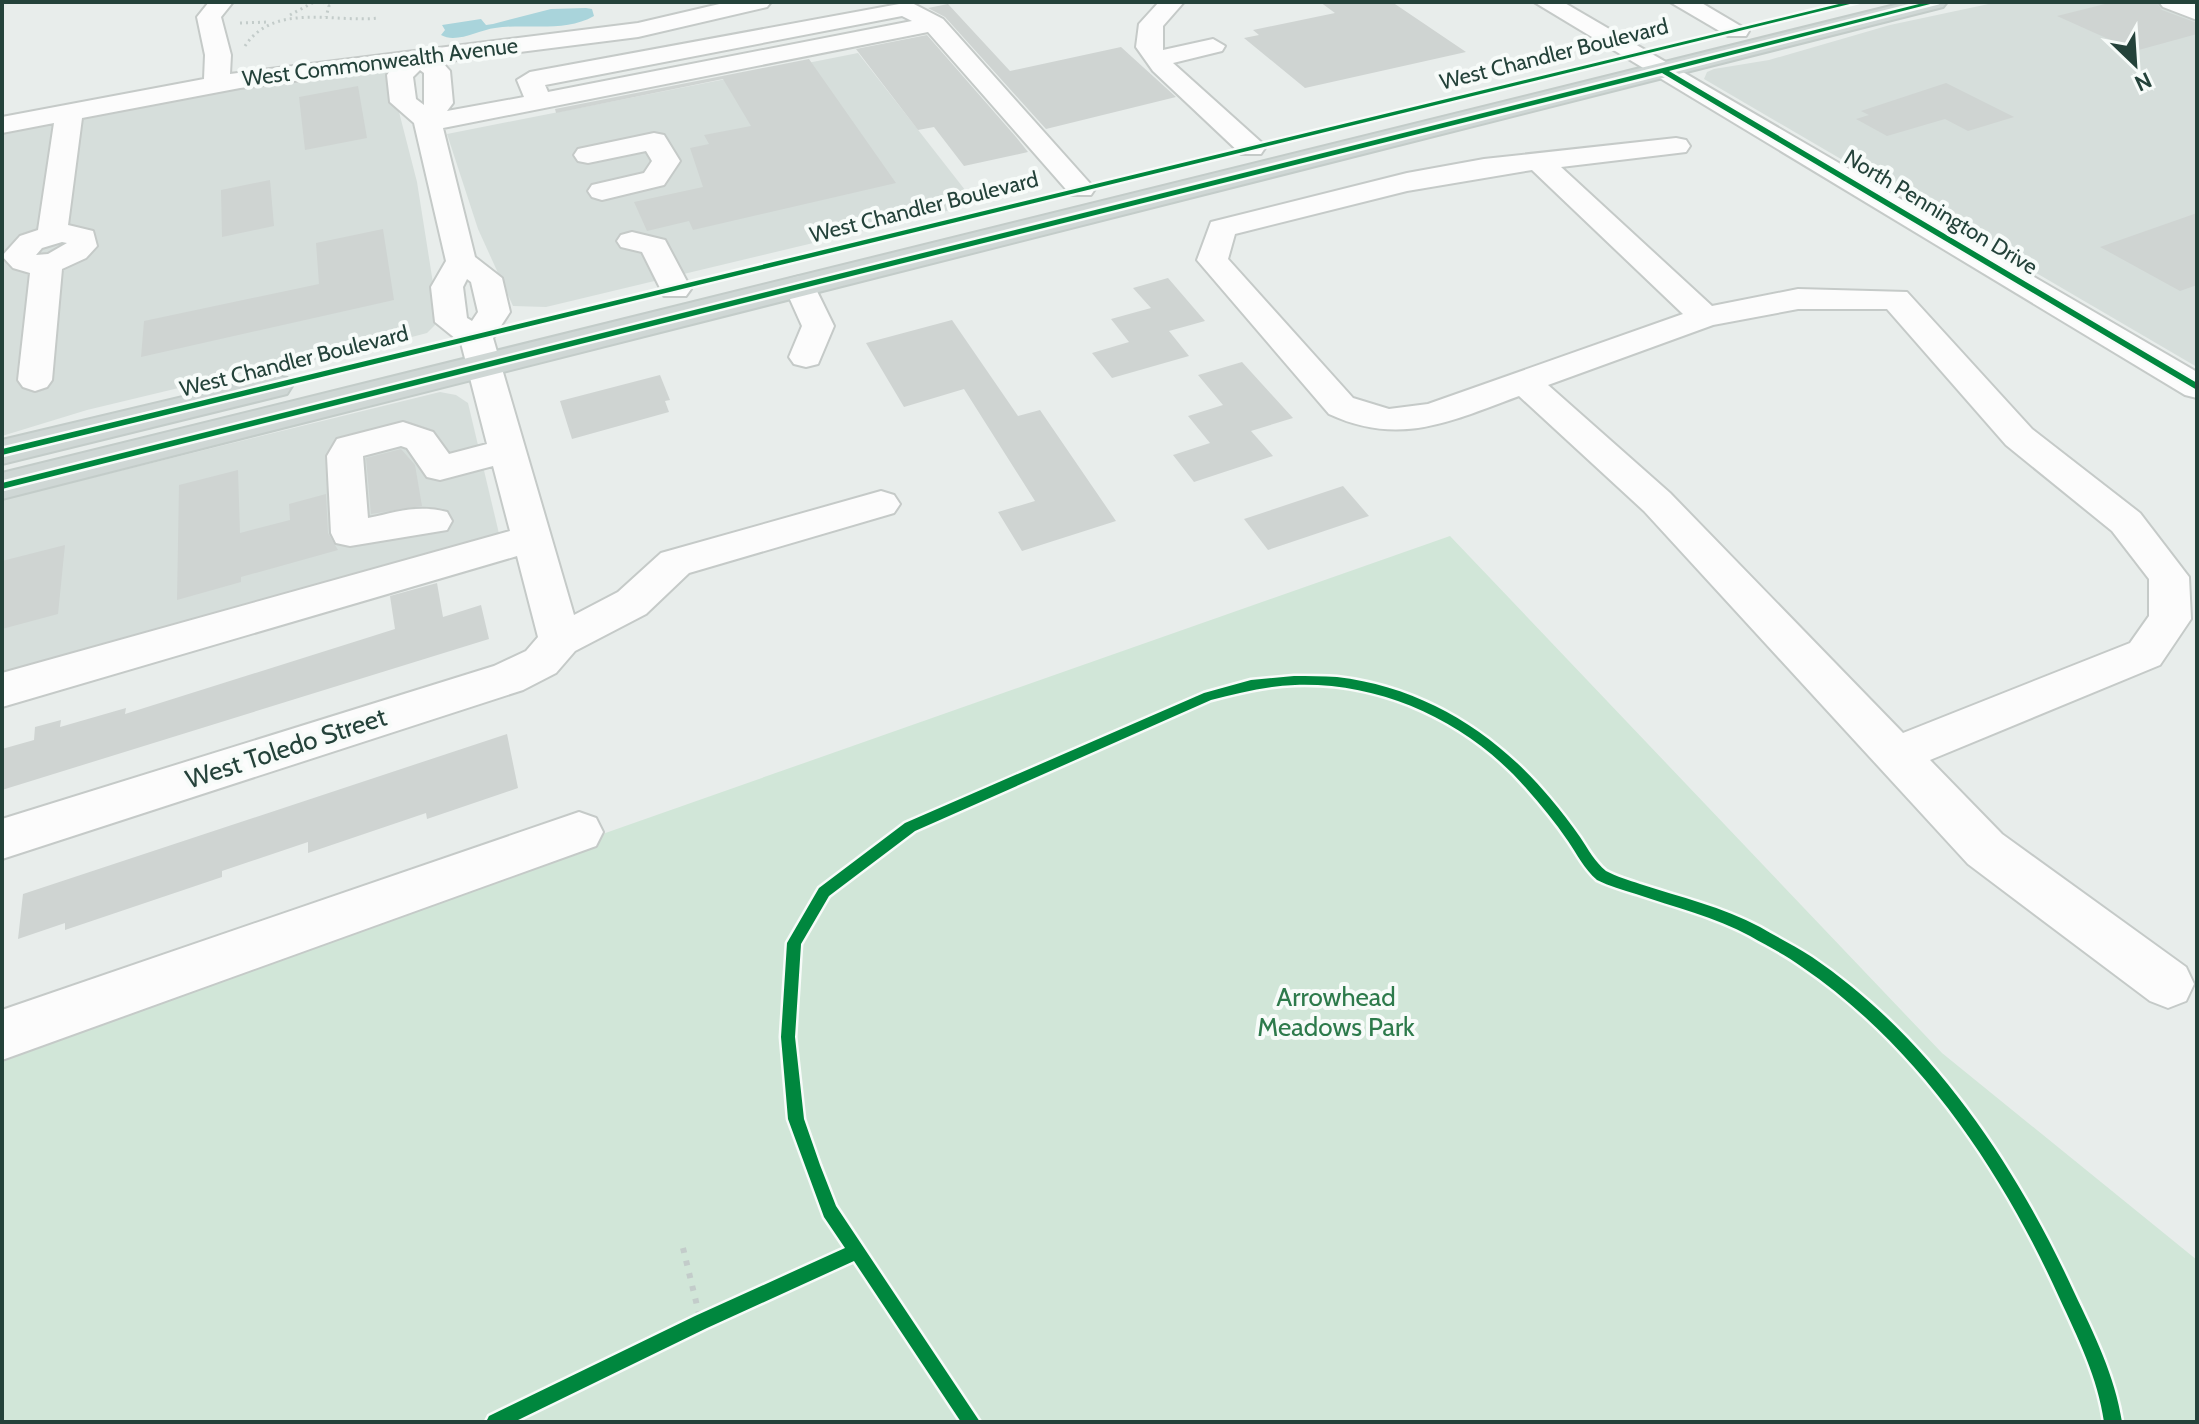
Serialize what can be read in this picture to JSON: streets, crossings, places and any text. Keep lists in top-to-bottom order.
{
  "streets": {
    "main road": ["West Chandler Boulevard"],
    "street": ["West Commonwealth Avenue", "North Pennington Drive", "West Toledo Street"]
  },
  "crossings": [
    ["West Chandler Boulevard", "North Pennington Drive"]
  ],
  "parks": ["Arrowhead Meadows Park"],
  "north": "bottom right"
}
